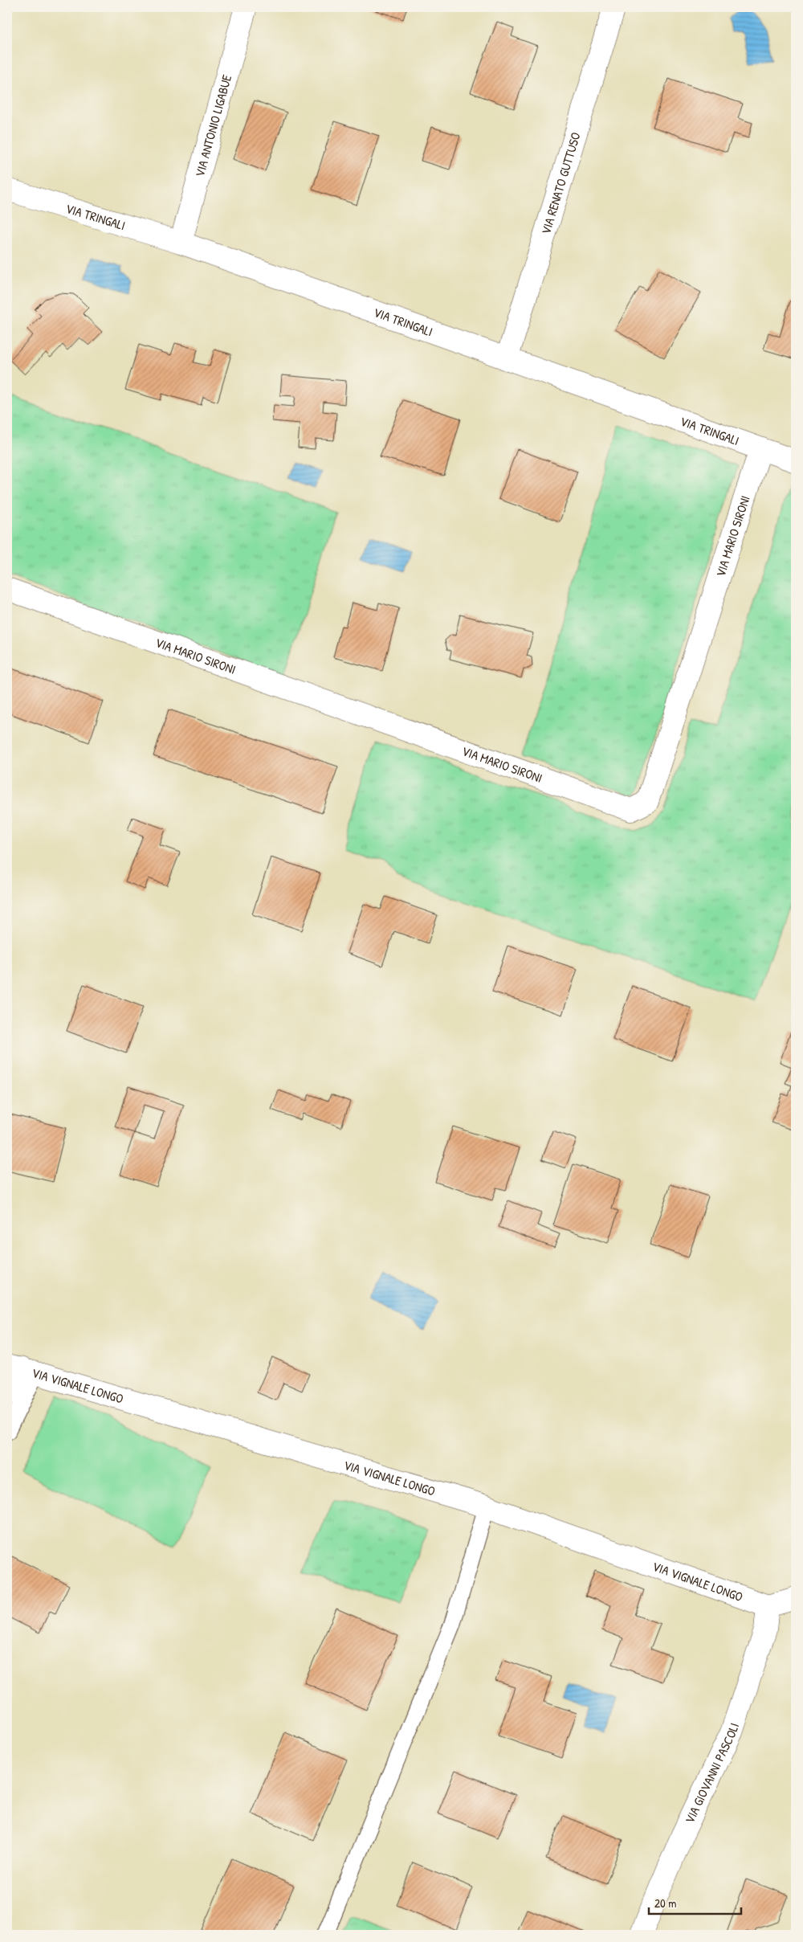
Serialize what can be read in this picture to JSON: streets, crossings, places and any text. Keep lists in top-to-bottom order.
{
  "streets": {
    "street": [
      "VIA ANTONIO LIGABUE",
      "VIA RENATO GUTTUSO",
      "VIA TRINGALI",
      "VIA MARIO SIRONI",
      "VIA VIGNALE LONGO",
      "VIA GIOVANNI PASCOLI"
    ]
  },
  "crossings": [
    ["VIA ANTONIO LIGABUE", "VIA TRINGALI"],
    ["VIA RENATO GUTTUSO", "VIA TRINGALI"],
    ["VIA TRINGALI", "VIA MARIO SIRONI"],
    ["VIA VIGNALE LONGO", "VIA GIOVANNI PASCOLI"]
  ],
  "scale_bar": "20 m"
}
